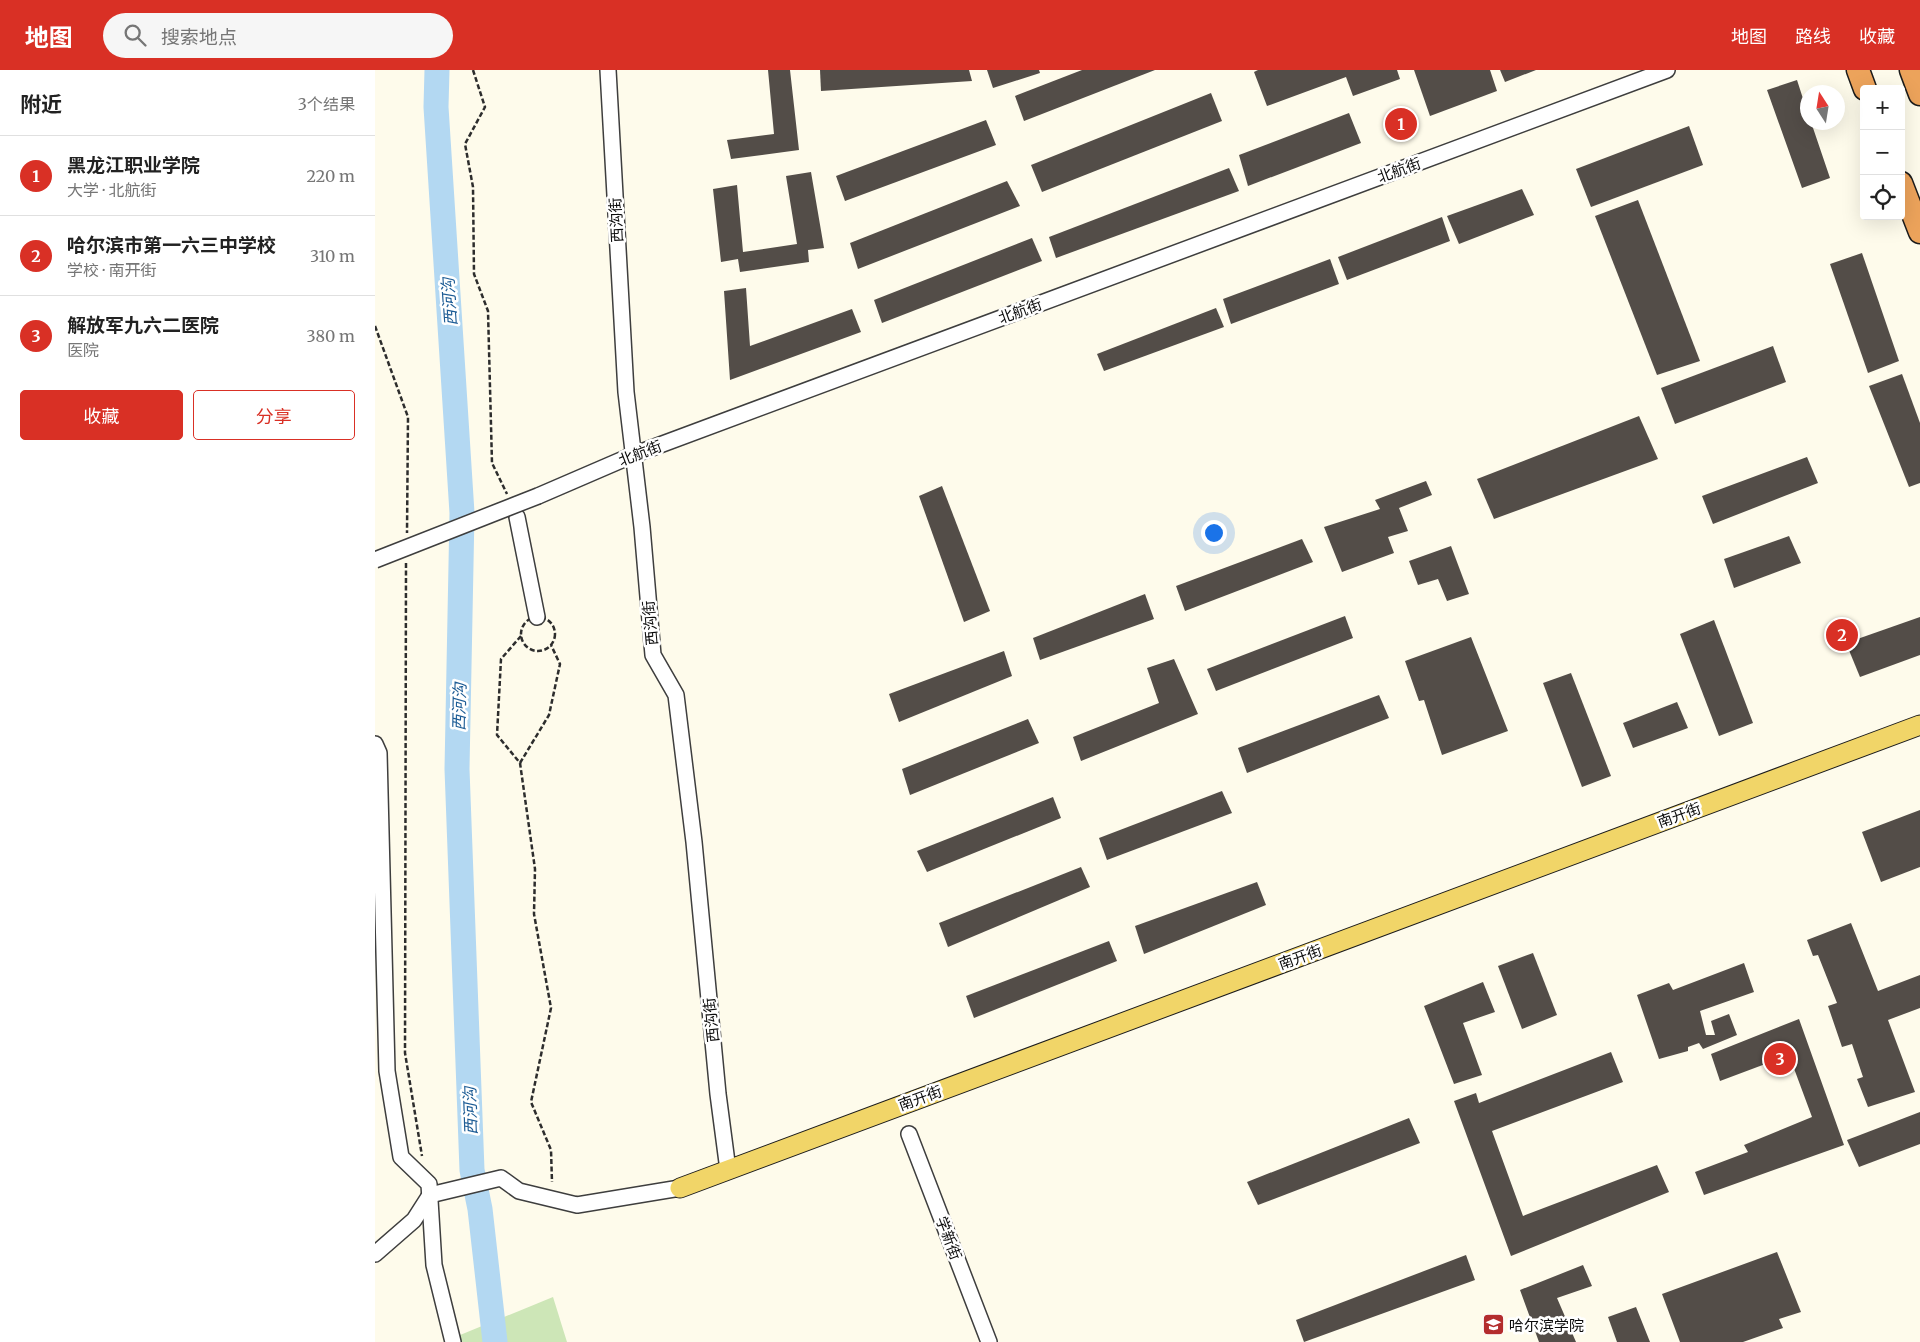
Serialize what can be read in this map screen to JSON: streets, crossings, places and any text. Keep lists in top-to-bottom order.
{
  "streets": {
    "main road": ["南开街"],
    "street": ["北航街", "西沟街", "学新街"]
  },
  "crossings": [
    ["北航街", "西沟街"],
    ["西沟街", "南开街"]
  ],
  "water": ["西河沟"],
  "places": {
    "school or university": ["哈尔滨学院"]
  },
  "north": "top",
  "page": {
    "header": "地图",
    "search": "搜索地点",
    "nav": ["地图", "路线", "收藏"],
    "heading": ["附近", "3个结果"],
    "map_buttons": ["+", "−"],
    "pins": ["1", "2", "3"],
    "list": [
      {
        "mark": "1",
        "name": "黑龙江职业学院",
        "note": "大学 · 北航街",
        "value": "220 m"
      },
      {
        "mark": "2",
        "name": "哈尔滨市第一六三中学校",
        "note": "学校 · 南开街",
        "value": "310 m"
      },
      {
        "mark": "3",
        "name": "解放军九六二医院",
        "note": "医院",
        "value": "380 m"
      }
    ],
    "buttons": ["收藏", "分享"]
  }
}
